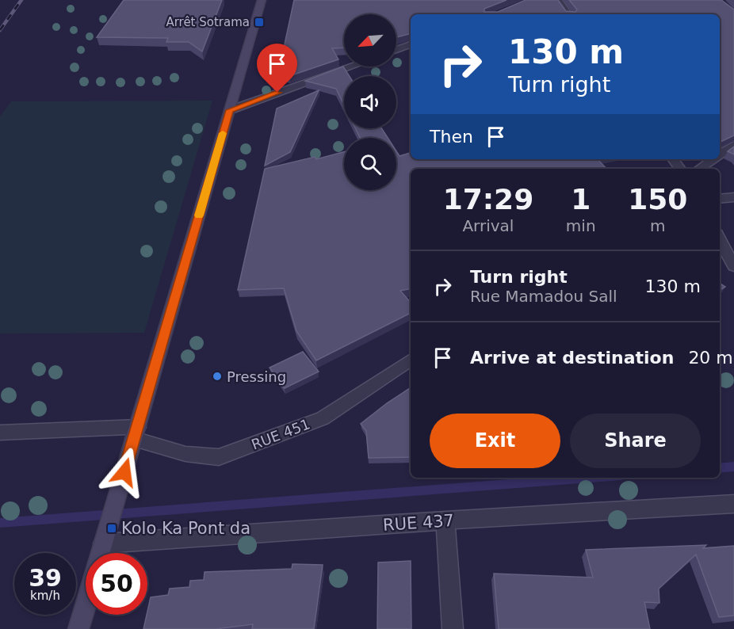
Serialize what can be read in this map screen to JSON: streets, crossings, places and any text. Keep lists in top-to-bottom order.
{
  "streets": {
    "street": ["RUE 451", "RUE 437"]
  },
  "places": {
    "transit": ["Arrêt Sotrama", "Kolo Ka Pont da"],
    "other": ["Pressing"]
  },
  "north": "bottom left",
  "page": {
    "turn": ["130 m", "Turn right"],
    "then": "Then",
    "eta": [
      "17:29",
      "Arrival",
      "1",
      "min",
      "150",
      "m"
    ],
    "list": [
      {
        "name": "Turn right",
        "note": "Rue Mamadou Sall",
        "value": "130 m"
      },
      {
        "name": "Arrive at destination",
        "value": "20 m"
      }
    ],
    "buttons": ["Exit", "Share"],
    "speed": "39 km/h",
    "limit": "50"
  }
}
